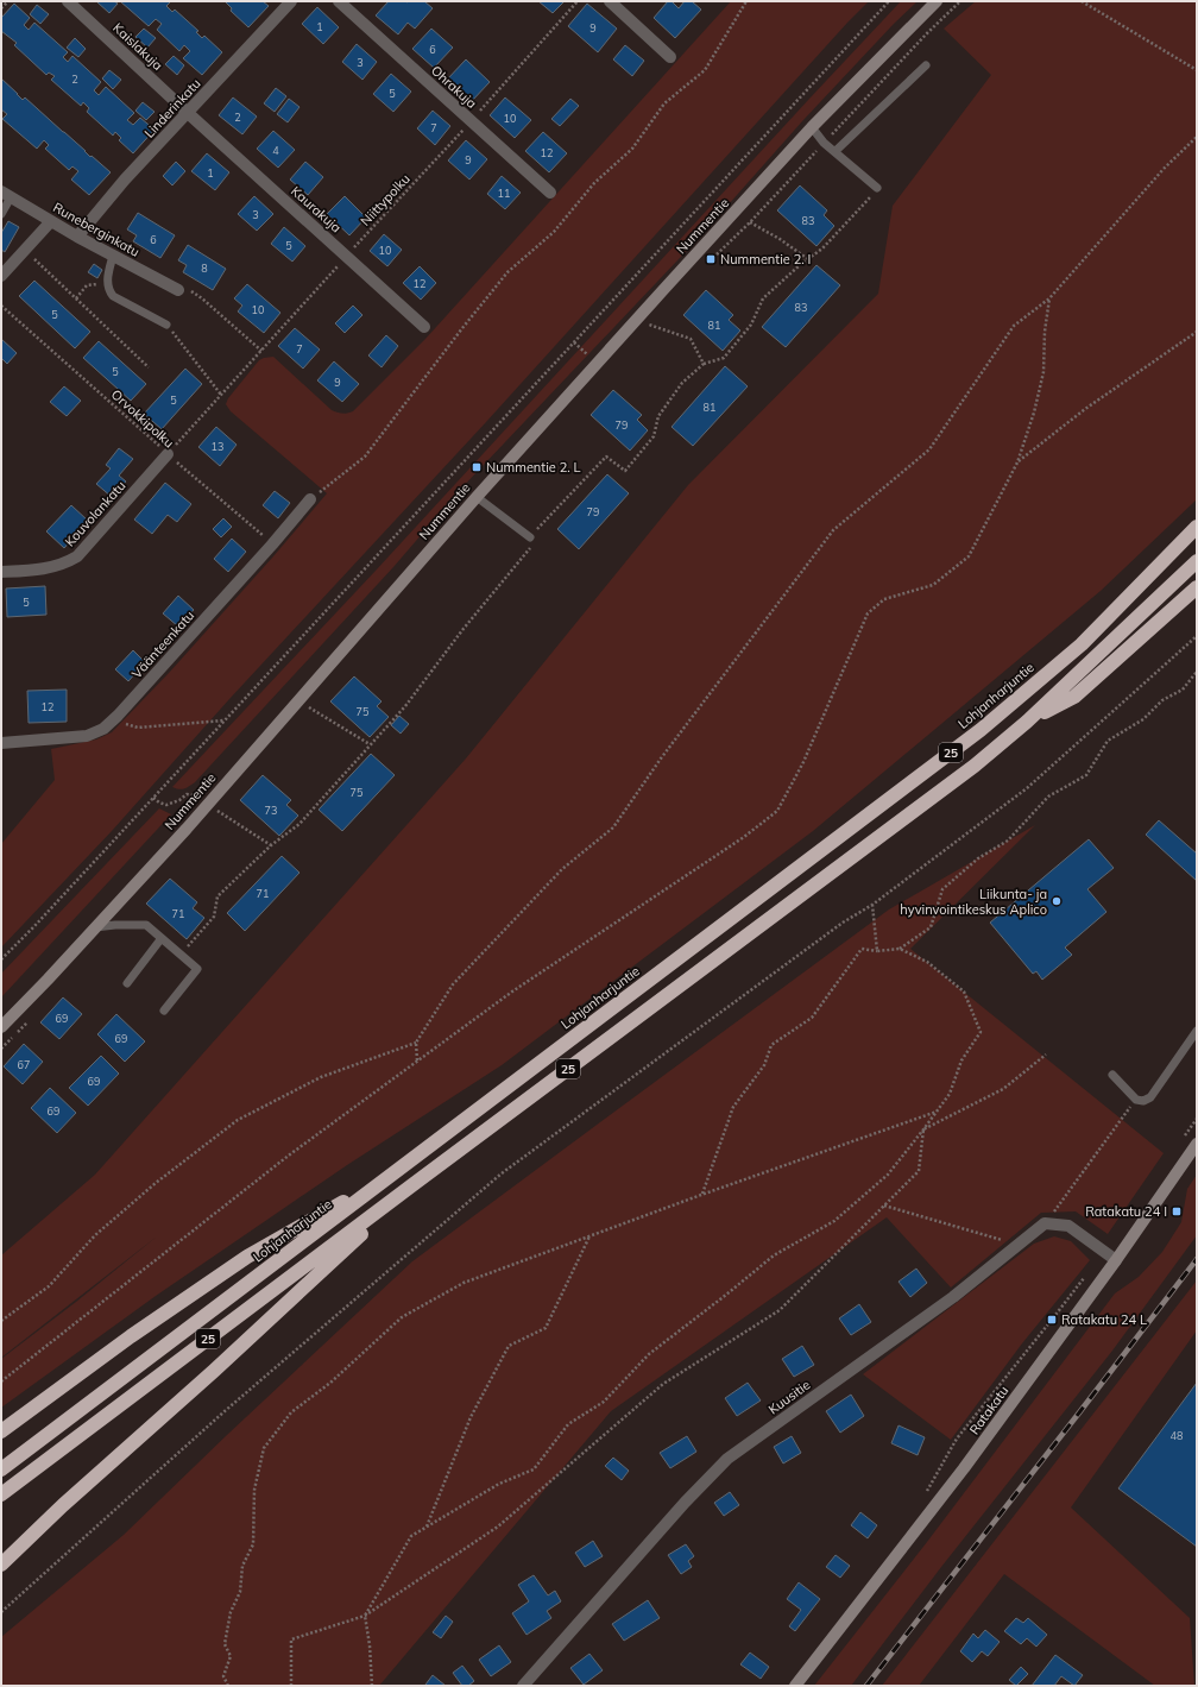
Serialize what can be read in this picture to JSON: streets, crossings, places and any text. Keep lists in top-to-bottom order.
{
  "streets": {
    "highway": ["Lohjanharjuntie", "25"],
    "street": [
      "Kaislakuja",
      "Ohrakuja",
      "Linderinkatu",
      "Kaurakuja",
      "Nummentie",
      "Runeberginkatu",
      "Kouvolankatu",
      "Väänteenkatu",
      "Kuusitie",
      "Ratakatu"
    ],
    "path": ["Niittypolku", "Orvokkipolku"]
  },
  "crossings": [
    ["Kaislakuja", "Linderinkatu"],
    ["Kaislakuja", "Kaurakuja"],
    ["Ohrakuja", "Niittypolku"],
    ["Linderinkatu", "Kaurakuja"],
    ["Linderinkatu", "Runeberginkatu"],
    ["Niittypolku", "Kaurakuja"],
    ["Niittypolku", "Orvokkipolku"],
    ["Niittypolku", "Kouvolankatu"],
    ["Orvokkipolku", "Kouvolankatu"],
    ["Orvokkipolku", "Väänteenkatu"]
  ],
  "places": {
    "transit": [
      "Nummentie 2. I",
      "Nummentie 2. L",
      "Ratakatu 24 I",
      "Ratakatu 24 L"
    ],
    "other": ["Liikunta- ja hyvinvointikeskus Aplico"]
  },
  "house_numbers": [
    "1",
    "9",
    "6",
    "3",
    "2",
    "5",
    "2",
    "10",
    "7",
    "4",
    "12",
    "9",
    "1",
    "11",
    "3",
    "83",
    "6",
    "5",
    "10",
    "8",
    "12",
    "83",
    "10",
    "5",
    "81",
    "7",
    "5",
    "9",
    "5",
    "81",
    "79",
    "13",
    "79",
    "5",
    "12",
    "75",
    "75",
    "73",
    "71",
    "71",
    "69",
    "69",
    "67",
    "69",
    "69",
    "48"
  ]
}
